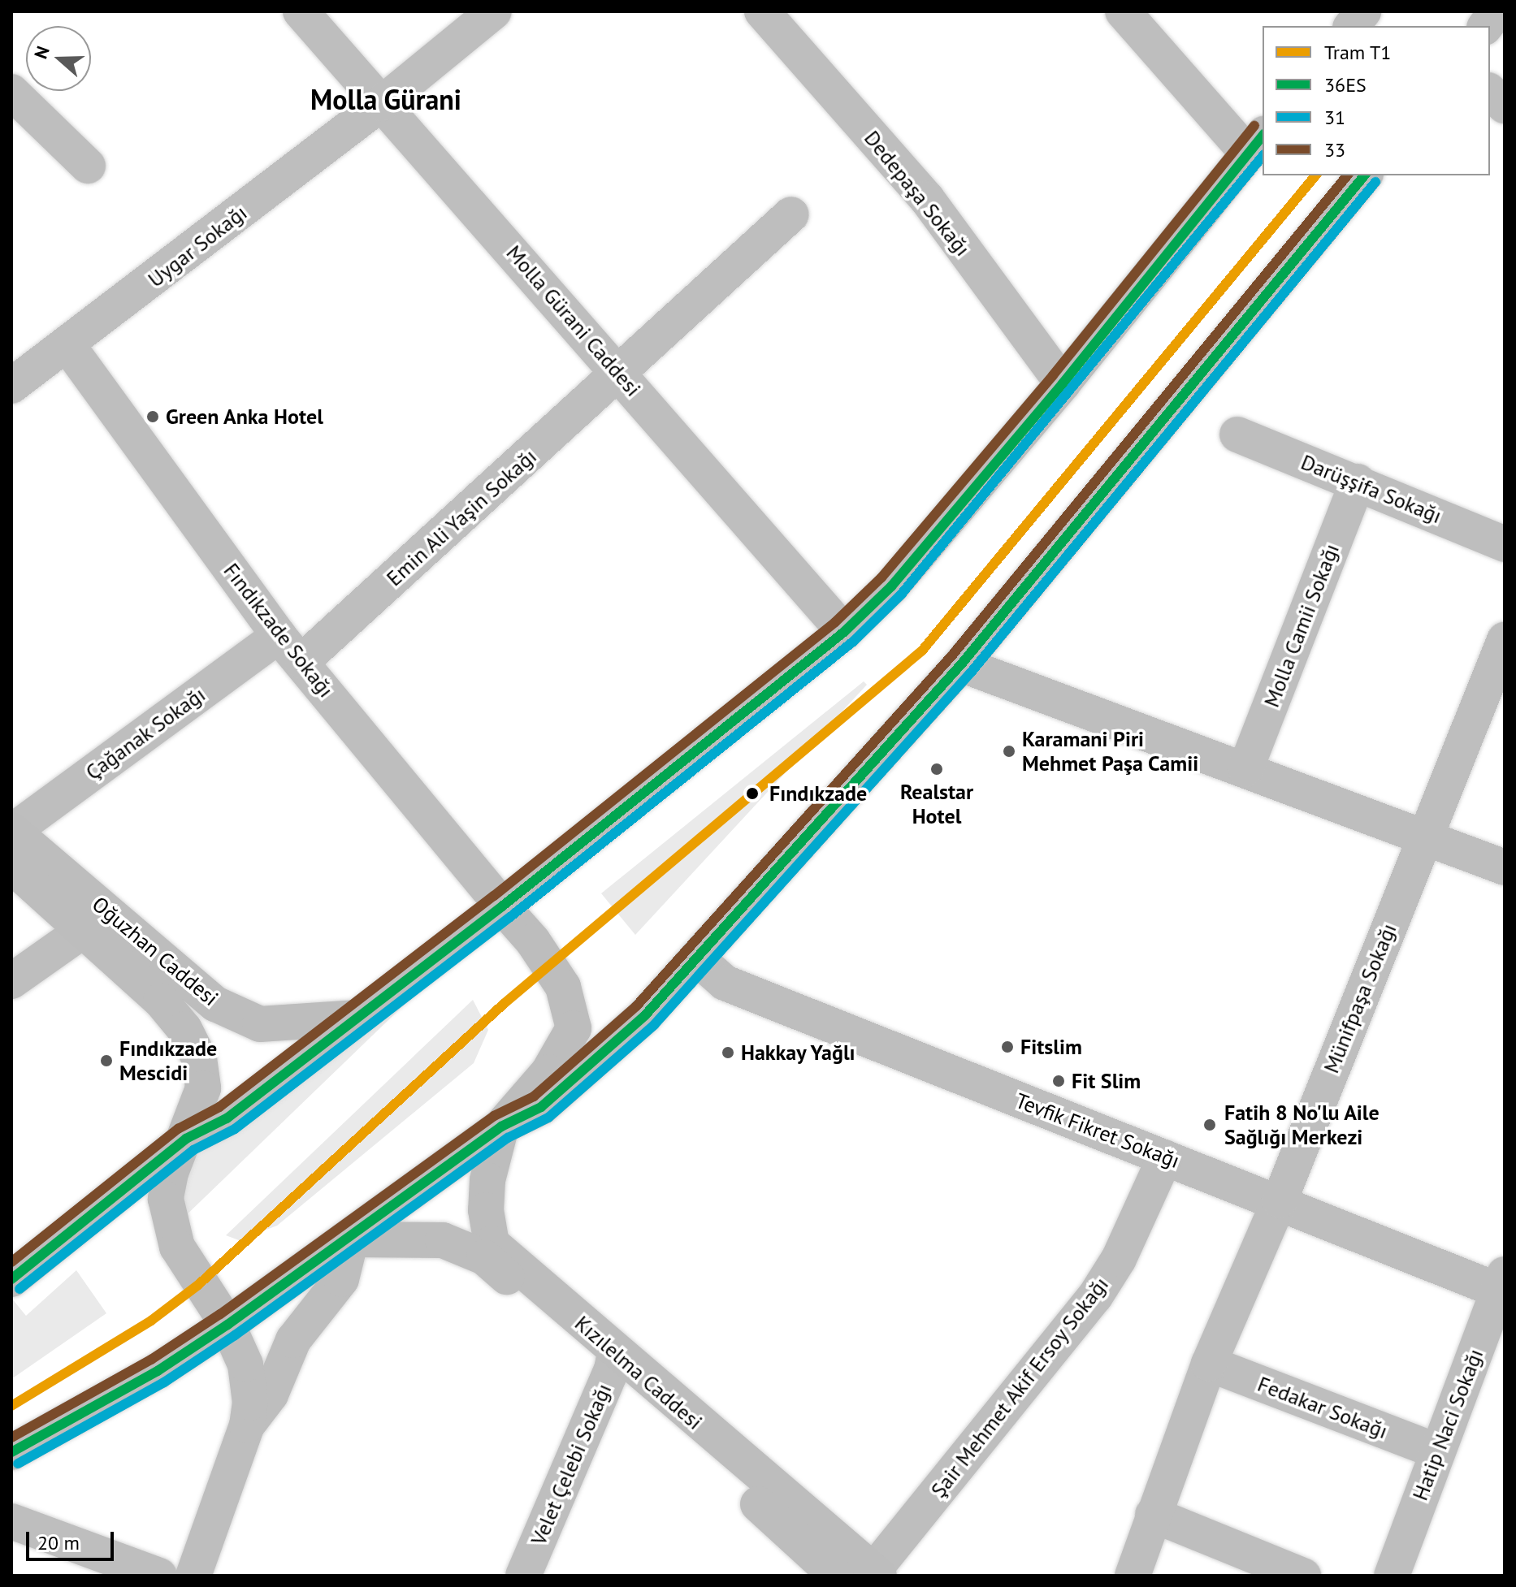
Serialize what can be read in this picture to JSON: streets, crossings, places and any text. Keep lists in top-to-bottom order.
{
  "streets": {
    "main road": ["Oğuzhan Caddesi", "Kızılelma Caddesi"],
    "street": [
      "Dedepaşa Sokağı",
      "Uygar Sokağı",
      "Molla Gürani Caddesi",
      "Darüşşifa Sokağı",
      "Emin Ali Yaşin Sokağı",
      "Molla Camii Sokağı",
      "Fındıkzade Sokağı",
      "Çağanak Sokağı",
      "Münifpaşa Sokağı",
      "Tevfik Fikret Sokağı",
      "Şair Mehmet Akif Ersoy Sokağı",
      "Fedakar Sokağı",
      "Hatip Naci Sokağı",
      "Velet Çelebi Sokağı"
    ]
  },
  "crossings": [
    ["Uygar Sokağı", "Molla Gürani Caddesi"],
    ["Uygar Sokağı", "Fındıkzade Sokağı"],
    ["Molla Gürani Caddesi", "Emin Ali Yaşin Sokağı"],
    ["Darüşşifa Sokağı", "Molla Camii Sokağı"],
    ["Emin Ali Yaşin Sokağı", "Fındıkzade Sokağı"],
    ["Emin Ali Yaşin Sokağı", "Çağanak Sokağı"],
    ["Fındıkzade Sokağı", "Çağanak Sokağı"],
    ["Çağanak Sokağı", "Oğuzhan Caddesi"],
    ["Münifpaşa Sokağı", "Tevfik Fikret Sokağı"],
    ["Münifpaşa Sokağı", "Fedakar Sokağı"],
    ["Tevfik Fikret Sokağı", "Şair Mehmet Akif Ersoy Sokağı"],
    ["Tevfik Fikret Sokağı", "Hatip Naci Sokağı"],
    ["Kızılelma Caddesi", "Şair Mehmet Akif Ersoy Sokağı"],
    ["Kızılelma Caddesi", "Velet Çelebi Sokağı"],
    ["Fedakar Sokağı", "Hatip Naci Sokağı"]
  ],
  "districts": ["Molla Gürani"],
  "places": [
    "Green Anka Hotel",
    "Karamani Piri Mehmet Paşa Camii",
    "Realstar Hotel",
    "Fındıkzade",
    "Fitslim",
    "Hakkay Yağlı",
    "Fındıkzade Mescidi",
    "Fit Slim",
    "Fatih 8 No'lu Aile Sağlığı Merkezi"
  ],
  "lines": [
    "transit line 33",
    "transit line 36ES",
    "transit line 31",
    "tram line T1"
  ],
  "legend": [
    "Tram T1",
    "36ES",
    "31",
    "33"
  ],
  "scale_bar": "20 m",
  "north": "left"
}
